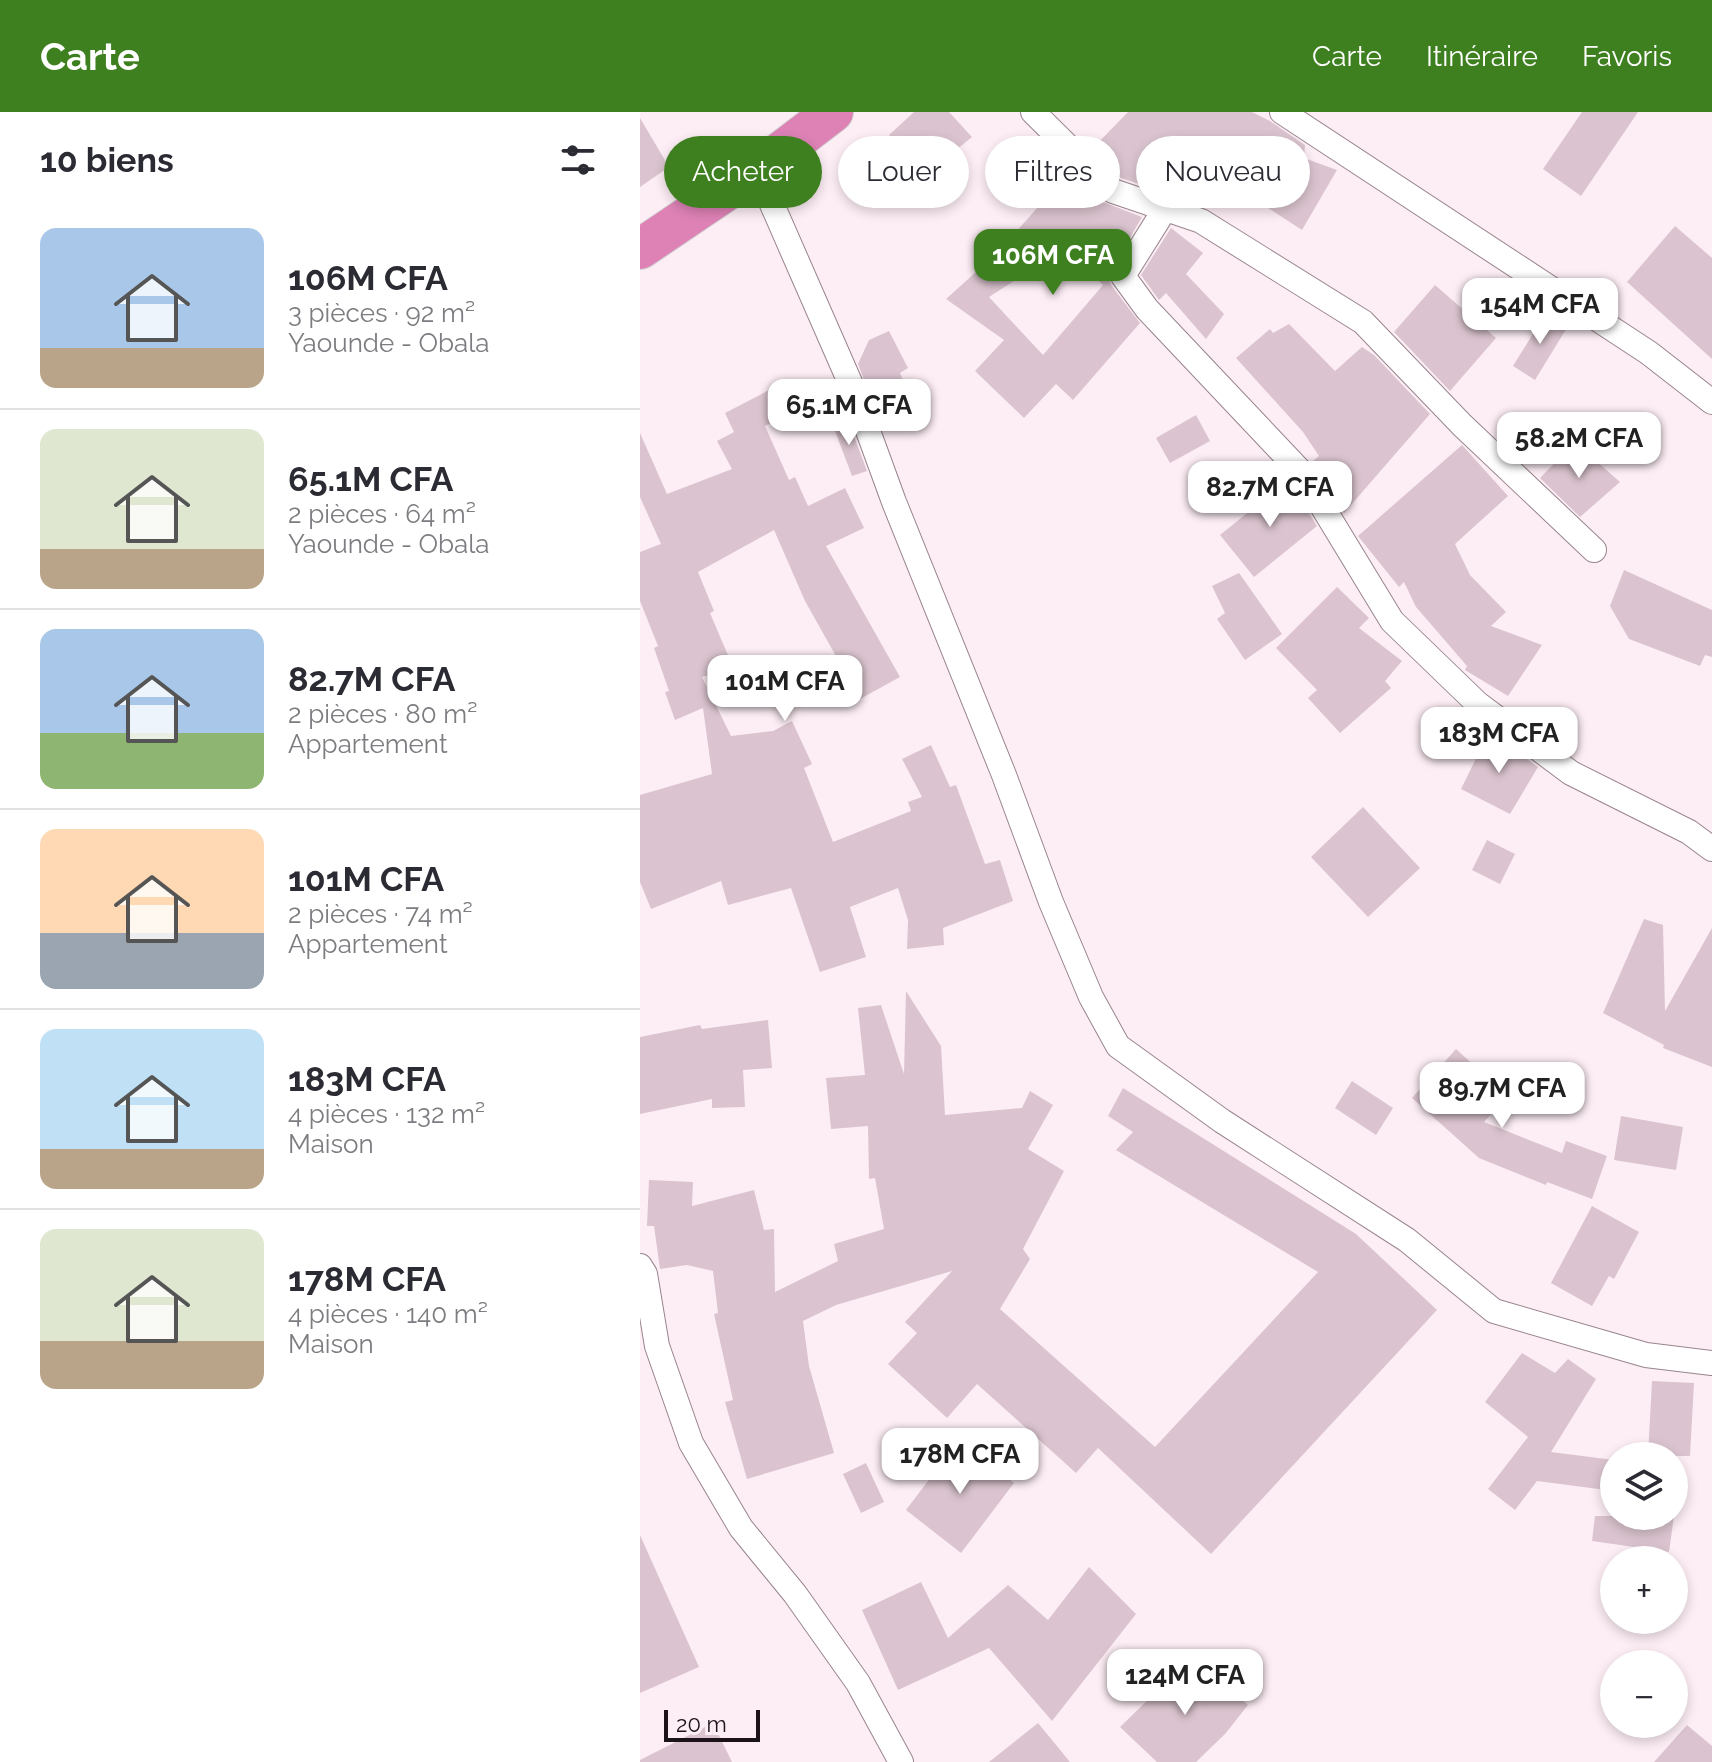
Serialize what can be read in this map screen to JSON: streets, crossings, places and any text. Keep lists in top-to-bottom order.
{
  "scale_bar": "20 m",
  "page": {
    "header": "Carte",
    "nav": ["Carte", "Itinéraire", "Favoris"],
    "heading": "10 biens",
    "chip": [
      "Acheter",
      "Louer",
      "Filtres",
      "Nouveau"
    ],
    "list": [
      {
        "name": "106M CFA",
        "note": "3 pièces · 92 m² · Yaounde - Obala"
      },
      {
        "name": "65.1M CFA",
        "note": "2 pièces · 64 m² · Yaounde - Obala"
      },
      {
        "name": "82.7M CFA",
        "note": "2 pièces · 80 m² · Appartement"
      },
      {
        "name": "101M CFA",
        "note": "2 pièces · 74 m² · Appartement"
      },
      {
        "name": "183M CFA",
        "note": "4 pièces · 132 m² · Maison"
      },
      {
        "name": "178M CFA",
        "note": "4 pièces · 140 m² · Maison"
      }
    ],
    "price": [
      "106M CFA",
      "154M CFA",
      "65.1M CFA",
      "58.2M CFA",
      "82.7M CFA",
      "101M CFA",
      "183M CFA",
      "89.7M CFA",
      "178M CFA",
      "124M CFA"
    ],
    "map_buttons": ["+", "−"],
    "scale": "20 m"
  }
}
